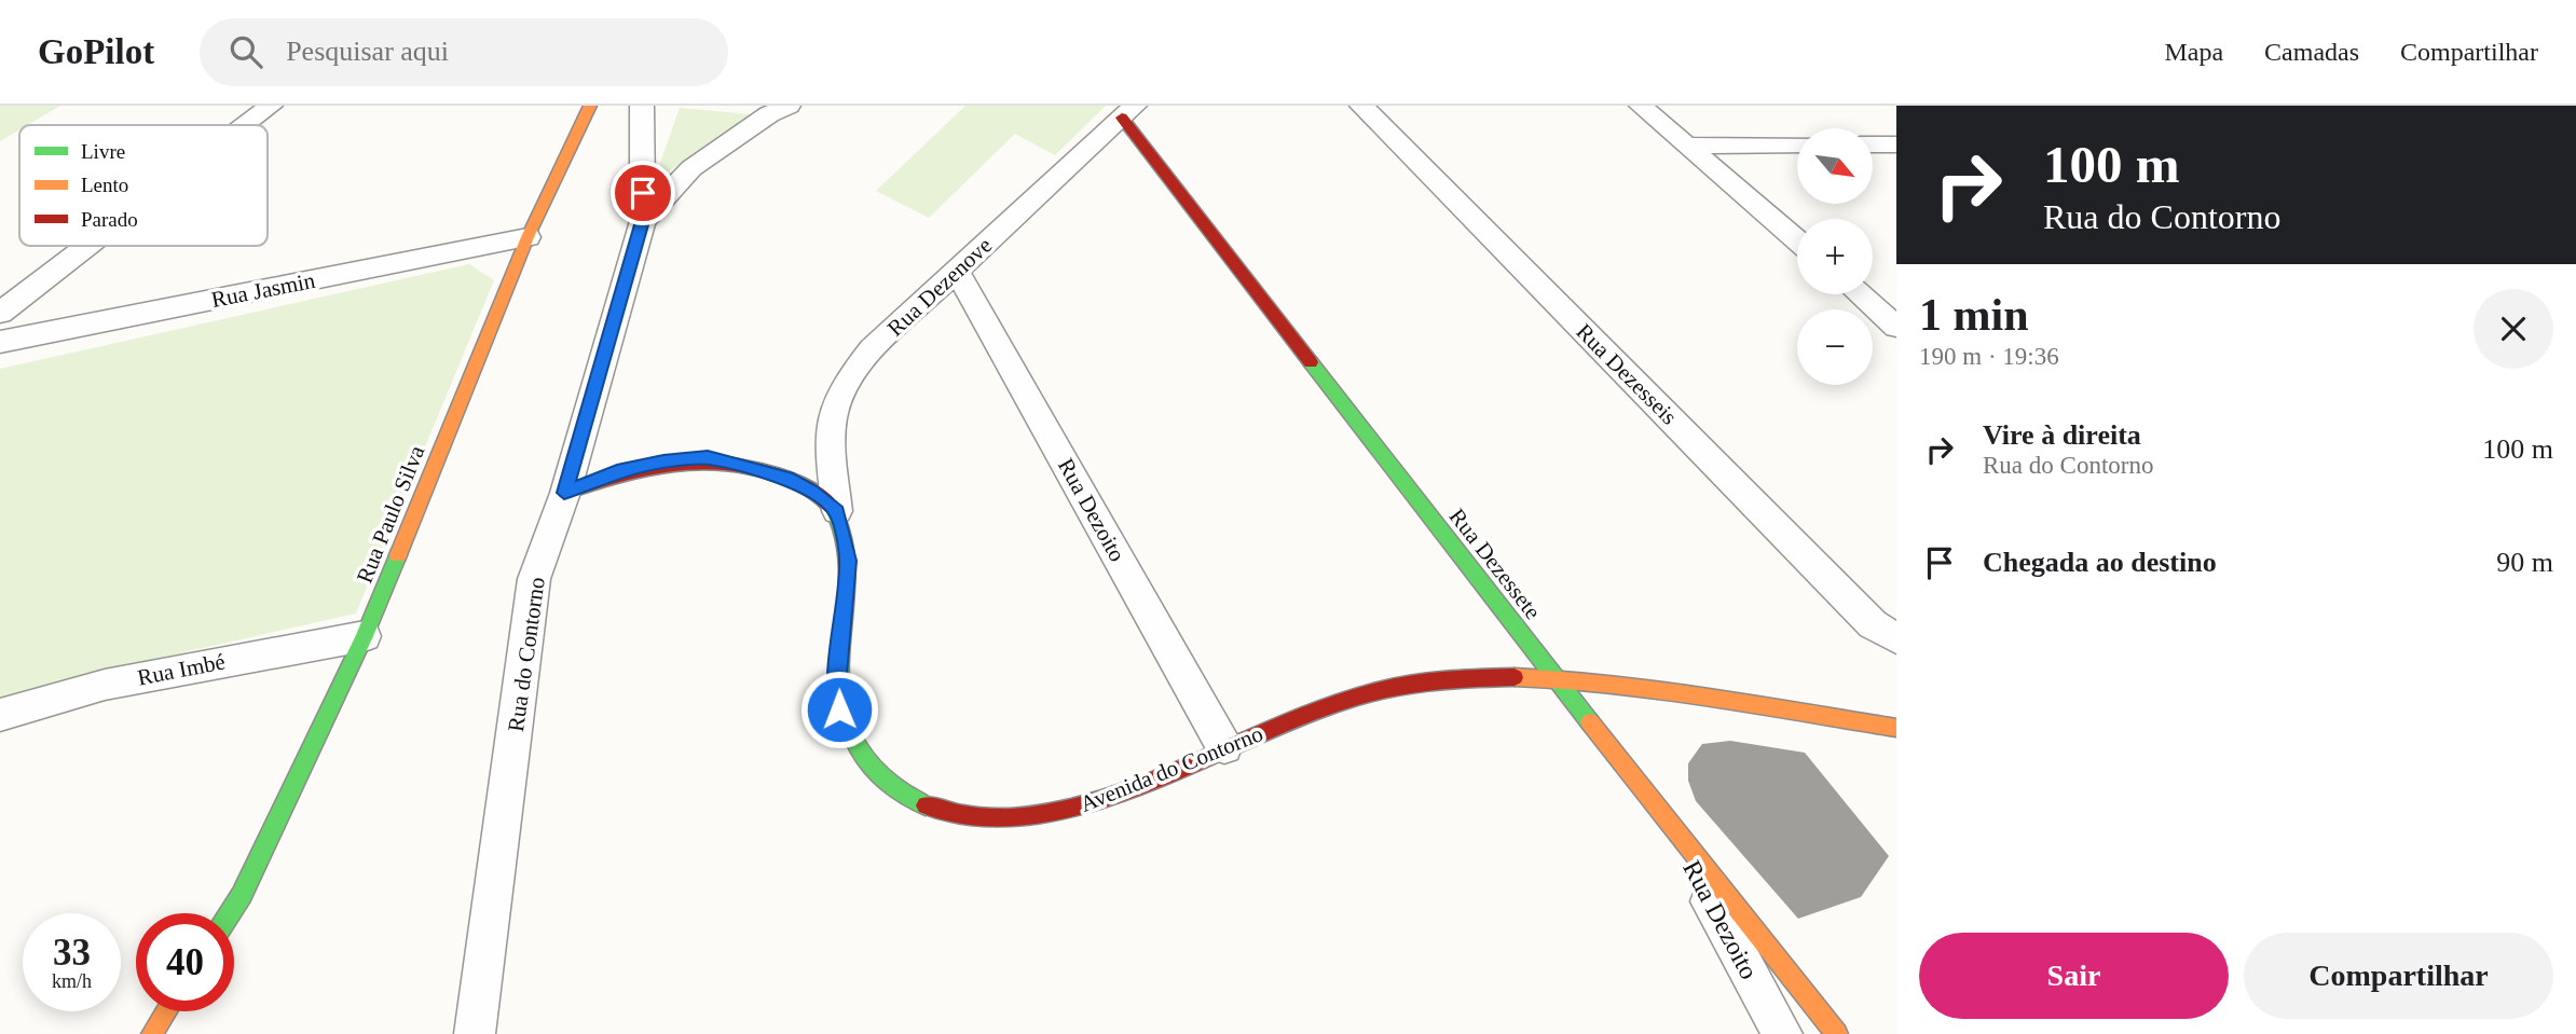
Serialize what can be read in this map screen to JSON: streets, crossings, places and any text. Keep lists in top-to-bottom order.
{
  "streets": {
    "street": [
      "Rua Dezenove",
      "Rua Jasmin",
      "Rua Dezesseis",
      "Rua Dezoito",
      "Rua Paulo Silva",
      "Rua Dezessete",
      "Rua do Contorno",
      "Rua Imbé",
      "Avenida do Contorno"
    ]
  },
  "crossings": [
    ["Rua Dezenove", "Rua Dezoito"],
    ["Rua Dezenove", "Rua Dezessete"],
    ["Rua Dezenove", "Avenida do Contorno"],
    ["Rua Jasmin", "Rua Paulo Silva"],
    ["Rua Dezoito", "Rua Dezessete"],
    ["Rua Dezoito", "Avenida do Contorno"],
    ["Rua Paulo Silva", "Rua Imbé"],
    ["Rua Dezessete", "Avenida do Contorno"]
  ],
  "legend": ["Livre", "Lento", "Parado"],
  "north": "bottom right",
  "page": {
    "header": "GoPilot",
    "search": "Pesquisar aqui",
    "nav": ["Mapa", "Camadas", "Compartilhar"],
    "turn": ["100 m", "Rua do Contorno"],
    "map_buttons": ["+", "−"],
    "heading": ["1 min", "190 m · 19:36"],
    "list": [
      {
        "name": "Vire à direita",
        "note": "Rua do Contorno",
        "value": "100 m"
      },
      {
        "name": "Chegada ao destino",
        "value": "90 m"
      }
    ],
    "speed": "33 km/h",
    "limit": "40",
    "buttons": ["Sair", "Compartilhar"]
  }
}
